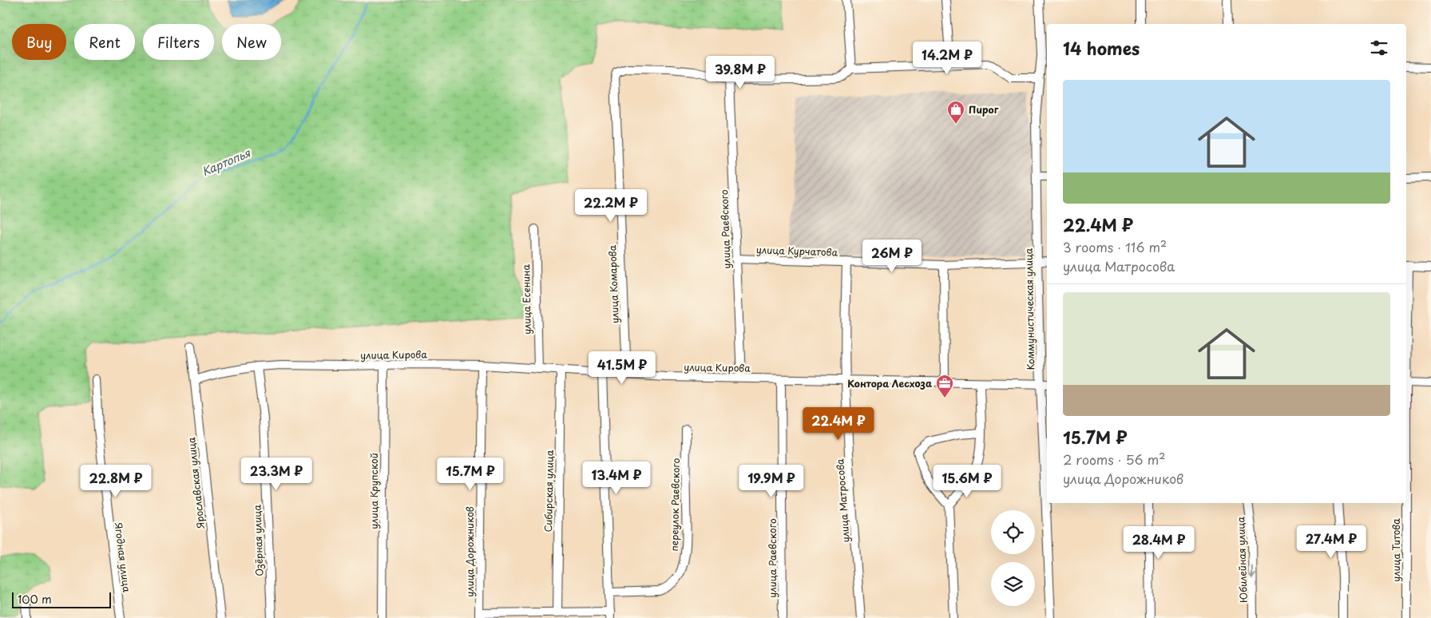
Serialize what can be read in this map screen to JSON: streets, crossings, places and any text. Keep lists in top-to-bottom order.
{
  "streets": {
    "street": [
      "улица Раевского",
      "улица Курчатова",
      "улица Комарова",
      "улица Есенина",
      "Коммунистическая улица",
      "улица Кирова",
      "Ярославская улица",
      "улица Крупской",
      "Сибирская улица",
      "улица Матросова",
      "переулок Раевского",
      "Озёрная улица",
      "улица Титова",
      "улица Дорожников",
      "Ягодная улица",
      "Юбилейная улица"
    ]
  },
  "crossings": [
    ["улица Раевского", "улица Курчатова"],
    ["улица Раевского", "улица Комарова"],
    ["улица Раевского", "улица Кирова"],
    ["улица Курчатова", "Коммунистическая улица"],
    ["улица Курчатова", "улица Матросова"],
    ["улица Комарова", "улица Кирова"],
    ["улица Есенина", "улица Кирова"],
    ["Коммунистическая улица", "улица Кирова"],
    ["улица Кирова", "Ярославская улица"],
    ["улица Кирова", "улица Крупской"],
    ["улица Кирова", "Сибирская улица"],
    ["улица Кирова", "улица Матросова"],
    ["улица Кирова", "Озёрная улица"],
    ["улица Кирова", "улица Дорожников"]
  ],
  "one_way": ["Юбилейная улица"],
  "water": ["Картопья"],
  "places": {
    "shop": ["Пирог"],
    "office": ["Контора Лесхоза"]
  },
  "scale_bar": "100 m",
  "page": {
    "chip": [
      "Buy",
      "Rent",
      "Filters",
      "New"
    ],
    "heading": "14 homes",
    "price": [
      "14.2M ₽",
      "39.8M ₽",
      "22.2M ₽",
      "26M ₽",
      "41.5M ₽",
      "22.4M ₽",
      "23.3M ₽",
      "15.7M ₽",
      "13.4M ₽",
      "22.8M ₽",
      "19.9M ₽",
      "15.6M ₽",
      "27.4M ₽",
      "28.4M ₽"
    ],
    "list": [
      {
        "name": "22.4M ₽",
        "note": "3 rooms · 116 m² · улица Матросова"
      },
      {
        "name": "15.7M ₽",
        "note": "2 rooms · 56 m² · улица Дорожников"
      }
    ],
    "scale": "100 m"
  }
}
